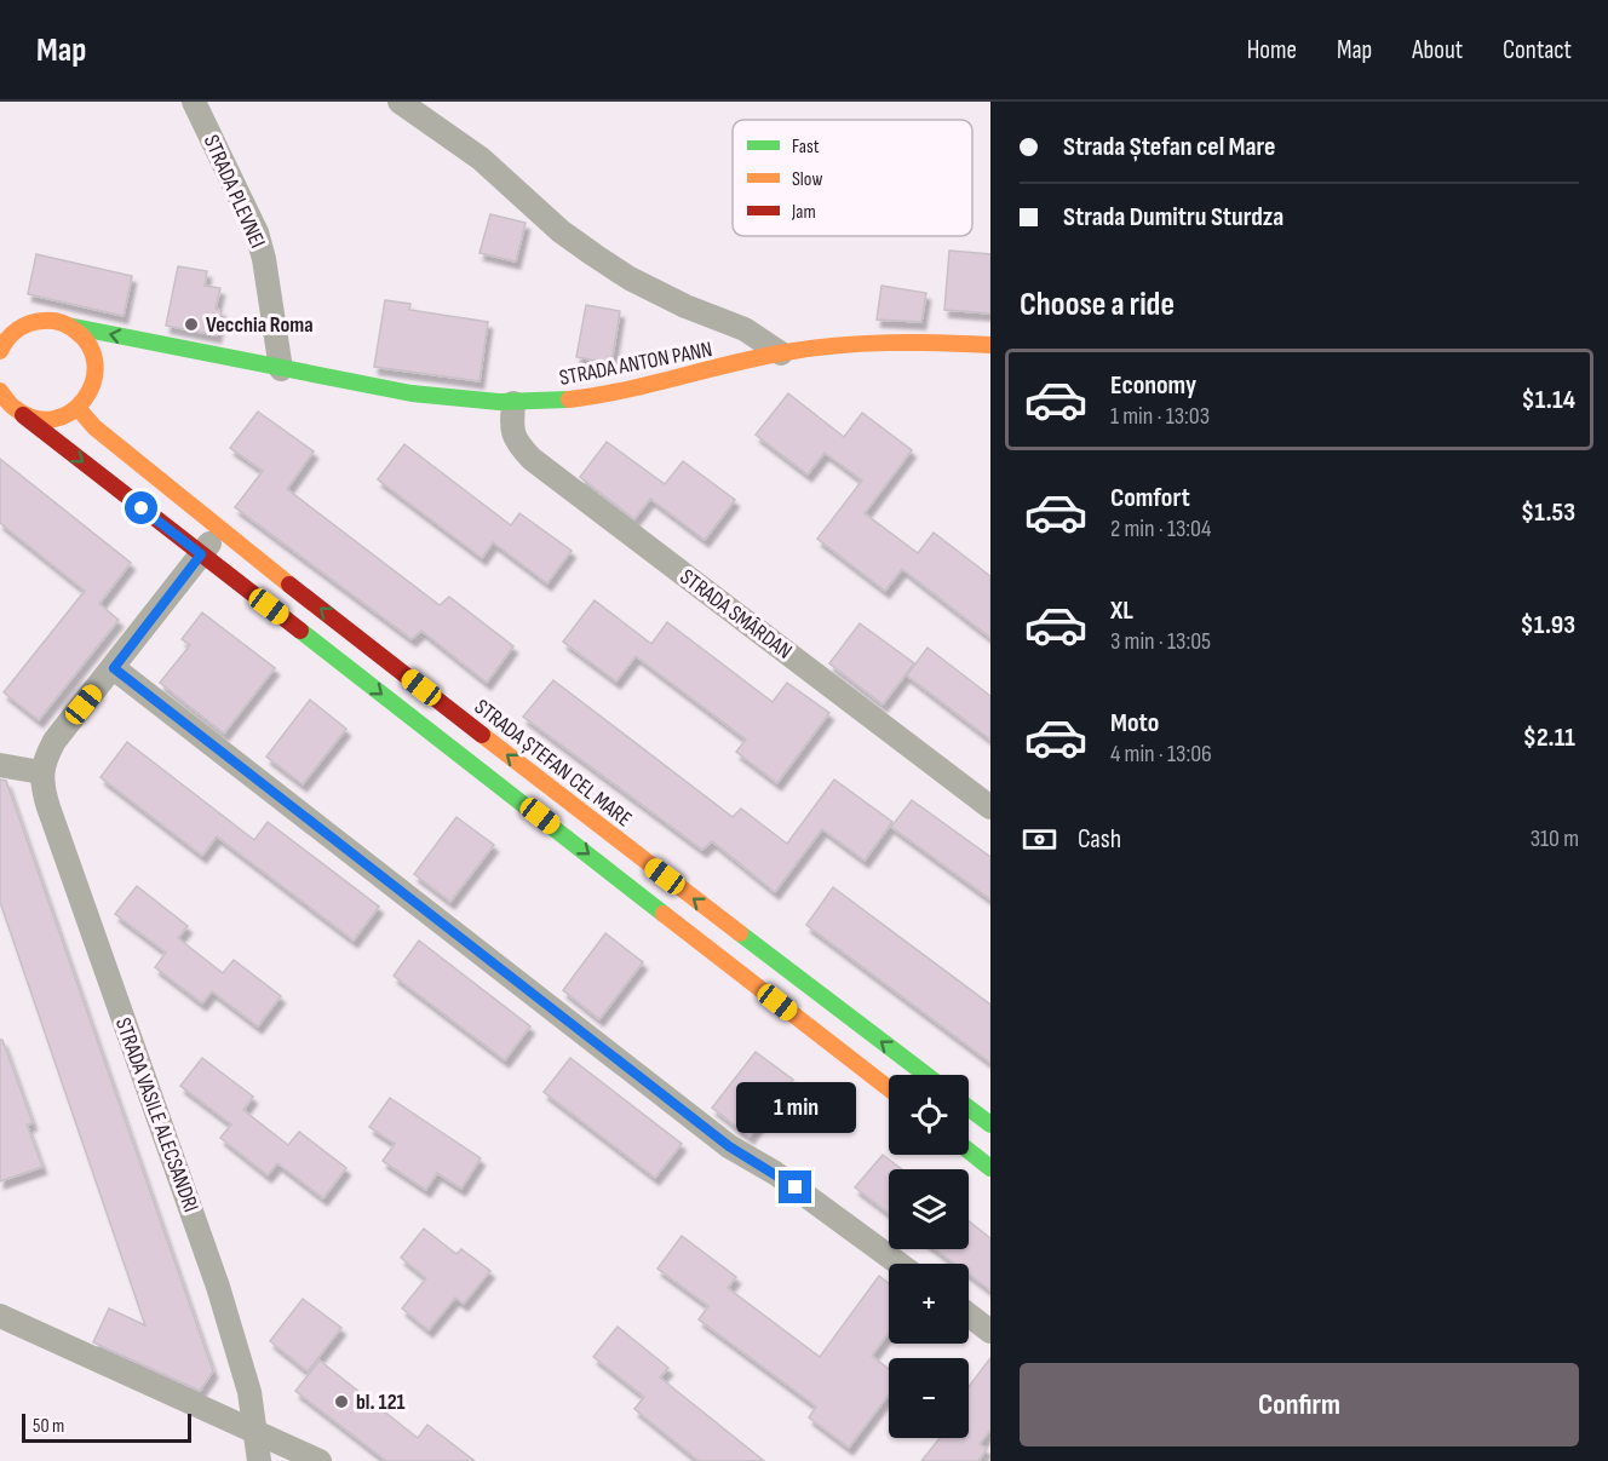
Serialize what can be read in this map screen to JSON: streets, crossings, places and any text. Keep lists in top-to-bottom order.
{
  "streets": {
    "main road": ["STRADA ANTON PANN", "STRADA ȘTEFAN CEL MARE"],
    "street": ["STRADA PLEVNEI", "STRADA SMÂRDAN", "STRADA VASILE ALECSANDRI"]
  },
  "crossings": [
    ["STRADA PLEVNEI", "STRADA ANTON PANN"],
    ["STRADA ANTON PANN", "STRADA SMÂRDAN"]
  ],
  "places": ["Vecchia Roma", "bl. 121"],
  "legend": ["Fast", "Slow", "Jam"],
  "scale_bar": "50 m",
  "page": {
    "header": "Map",
    "nav": [
      "Home",
      "Map",
      "About",
      "Contact"
    ],
    "banner": ["Strada Ștefan cel Mare", "Strada Dumitru Sturdza"],
    "heading": "Choose a ride",
    "list": [
      {
        "name": "Economy",
        "note": "1 min · 13:03",
        "value": "$1.14"
      },
      {
        "name": "Comfort",
        "note": "2 min · 13:04",
        "value": "$1.53"
      },
      {
        "name": "XL",
        "note": "3 min · 13:05",
        "value": "$1.93"
      },
      {
        "name": "Moto",
        "note": "4 min · 13:06",
        "value": "$2.11"
      }
    ],
    "pay": ["Cash", "310 m"],
    "map_buttons": ["+", "−"],
    "bubble": "1 min",
    "buttons": "Confirm",
    "scale": "50 m"
  }
}
